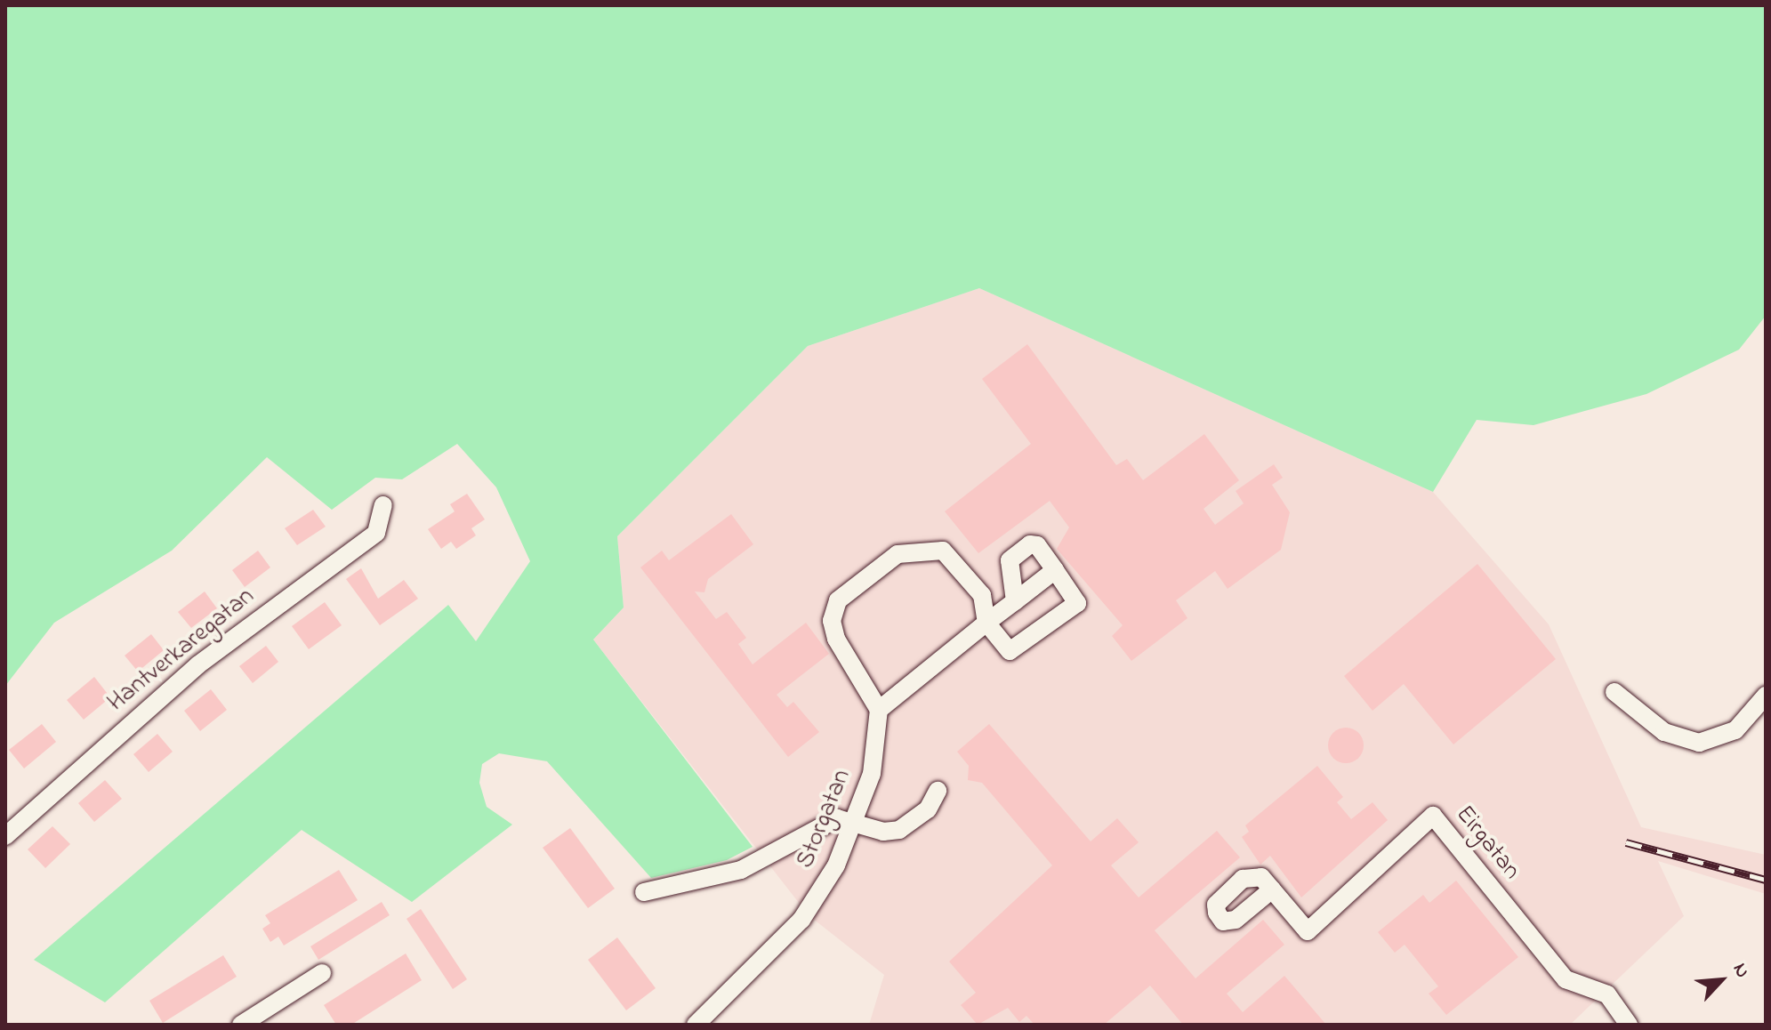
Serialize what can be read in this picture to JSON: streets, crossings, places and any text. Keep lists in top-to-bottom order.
{
  "streets": {
    "street": ["Hantverkaregatan", "Storgatan", "Eirgatan"]
  },
  "north": "top right"
}
